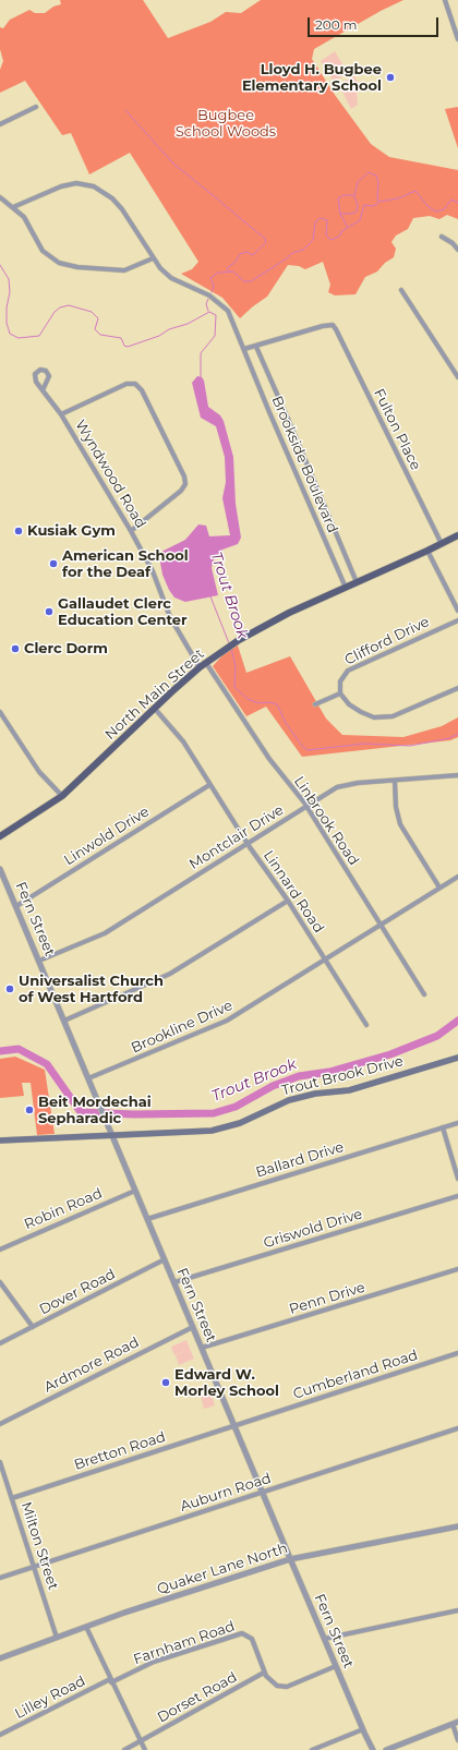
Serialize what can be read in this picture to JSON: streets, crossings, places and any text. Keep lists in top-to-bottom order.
{
  "streets": {
    "main road": ["North Main Street", "Trout Brook Drive"],
    "street": [
      "Fulton Place",
      "Brookside Boulevard",
      "Wyndwood Road",
      "Clifford Drive",
      "Linbrook Road",
      "Linwold Drive",
      "Montclair Drive",
      "Linnard Road",
      "Fern Street",
      "Brookline Drive",
      "Ballard Drive",
      "Robin Road",
      "Griswold Drive",
      "Dover Road",
      "Penn Drive",
      "Ardmore Road",
      "Cumberland Road",
      "Bretton Road",
      "Auburn Road",
      "Milton Street",
      "Quaker Lane North",
      "Farnham Road",
      "Lilley Road",
      "Dorset Road"
    ]
  },
  "crossings": [
    ["Fulton Place", "Brookside Boulevard"],
    ["Fulton Place", "North Main Street"],
    ["Brookside Boulevard", "North Main Street"],
    ["Wyndwood Road", "North Main Street"],
    ["North Main Street", "Linbrook Road"],
    ["North Main Street", "Linnard Road"],
    ["Linbrook Road", "Montclair Drive"],
    ["Linwold Drive", "Linnard Road"],
    ["Linwold Drive", "Fern Street"],
    ["Montclair Drive", "Linnard Road"],
    ["Montclair Drive", "Fern Street"],
    ["Linnard Road", "Brookline Drive"],
    ["Fern Street", "Brookline Drive"],
    ["Fern Street", "Trout Brook Drive"],
    ["Fern Street", "Ballard Drive"],
    ["Fern Street", "Robin Road"],
    ["Fern Street", "Griswold Drive"],
    ["Fern Street", "Dover Road"],
    ["Fern Street", "Penn Drive"],
    ["Fern Street", "Ardmore Road"],
    ["Fern Street", "Cumberland Road"],
    ["Fern Street", "Bretton Road"],
    ["Fern Street", "Auburn Road"],
    ["Fern Street", "Quaker Lane North"],
    ["Cumberland Road", "Bretton Road"],
    ["Bretton Road", "Milton Street"],
    ["Auburn Road", "Milton Street"],
    ["Milton Street", "Quaker Lane North"],
    ["Farnham Road", "Lilley Road"],
    ["Farnham Road", "Dorset Road"]
  ],
  "water": ["Trout Brook"],
  "parks": ["Bugbee School Woods"],
  "places": [
    "Lloyd H. Bugbee Elementary School",
    "Kusiak Gym",
    "American School for the Deaf",
    "Gallaudet Clerc Education Center",
    "Clerc Dorm",
    "Universalist Church of West Hartford",
    "Beit Mordechai Sepharadic",
    "Edward W. Morley School"
  ],
  "scale_bar": "200 m"
}
